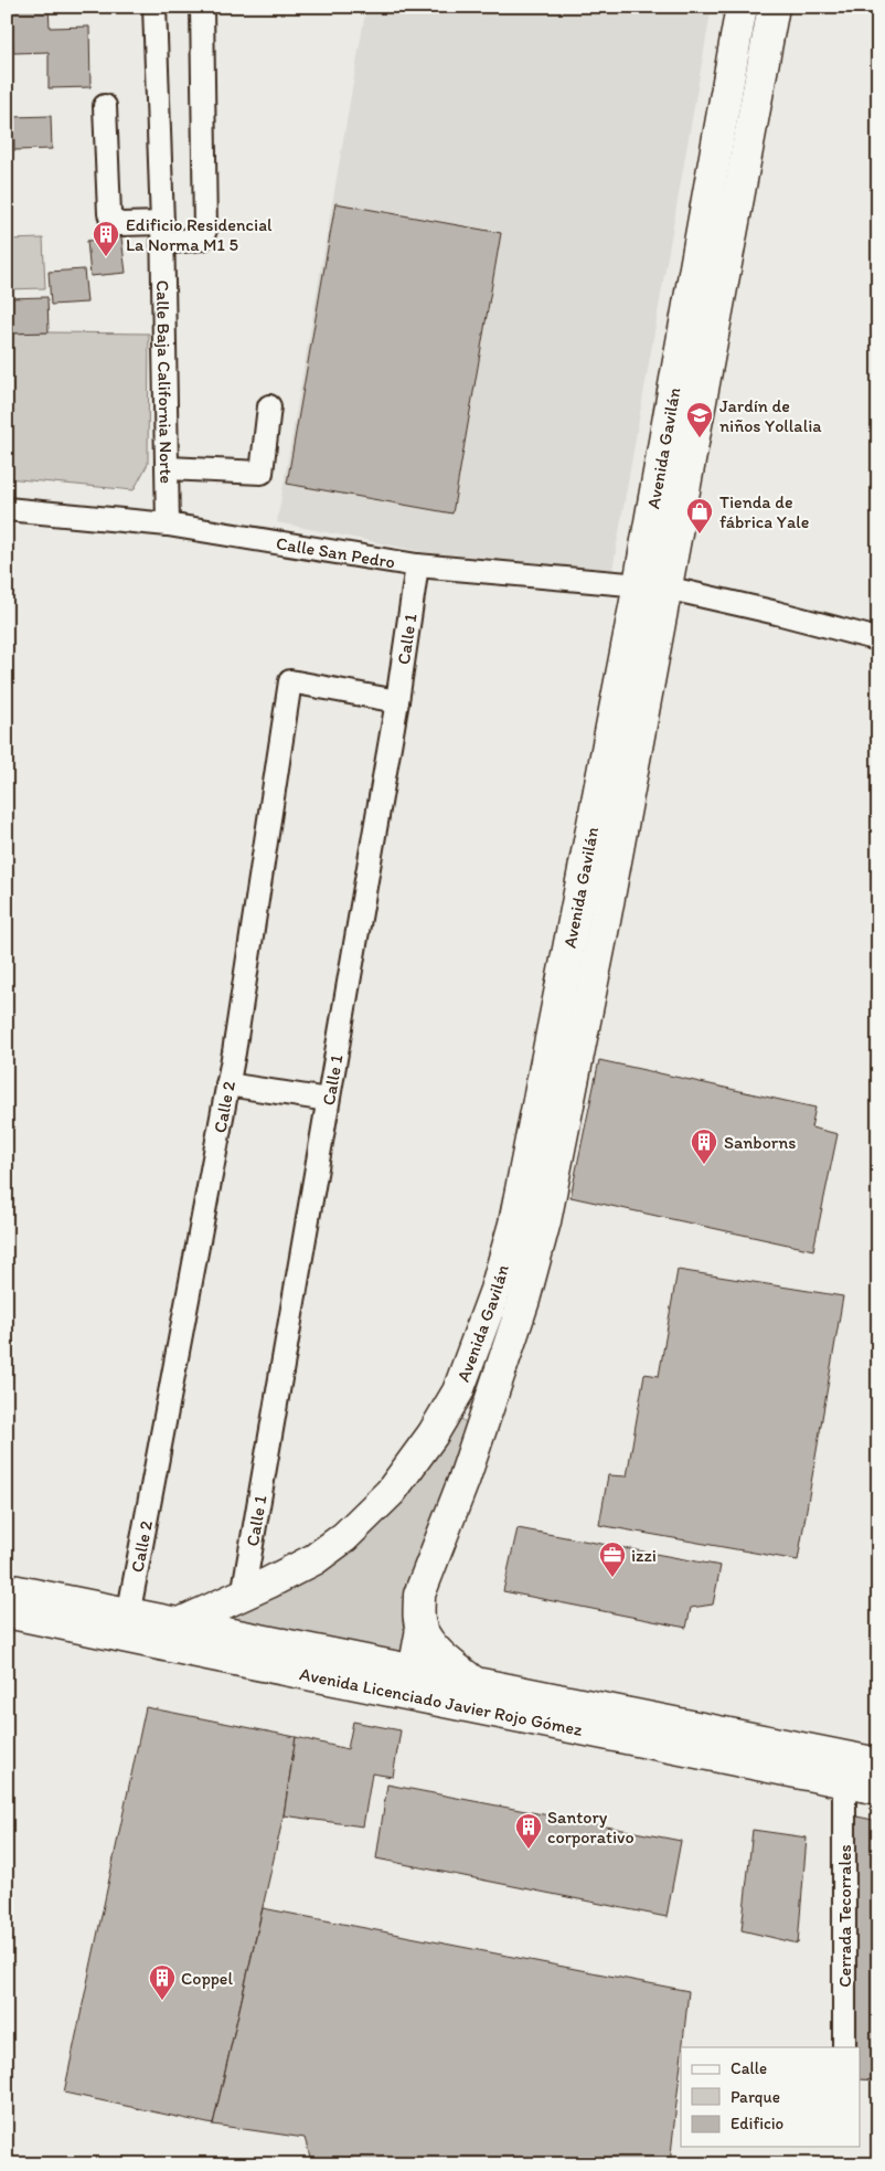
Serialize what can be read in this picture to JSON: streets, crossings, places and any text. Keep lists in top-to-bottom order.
{
  "streets": {
    "main road": ["Avenida Gavilán", "Avenida Licenciado Javier Rojo Gómez"],
    "street": [
      "Calle Baja California Norte",
      "Calle San Pedro",
      "Calle 1",
      "Calle 2",
      "Cerrada Tecorrales"
    ]
  },
  "crossings": [
    ["Calle Baja California Norte", "Calle San Pedro"],
    ["Avenida Gavilán", "Calle San Pedro"],
    ["Avenida Gavilán", "Calle 1"],
    ["Avenida Gavilán", "Avenida Licenciado Javier Rojo Gómez"],
    ["Calle San Pedro", "Calle 1"],
    ["Calle 1", "Calle 2"],
    ["Calle 2", "Avenida Licenciado Javier Rojo Gómez"],
    ["Avenida Licenciado Javier Rojo Gómez", "Cerrada Tecorrales"]
  ],
  "places": {
    "building": [
      "Edificio Residencial La Norma M1 5",
      "Sanborns",
      "Santory corporativo",
      "Coppel"
    ],
    "school or university": ["Jardín de niños Yollalia"],
    "shop": ["Tienda de fábrica Yale"],
    "office": ["izzi"]
  },
  "legend": ["Calle", "Parque", "Edificio"]
}
